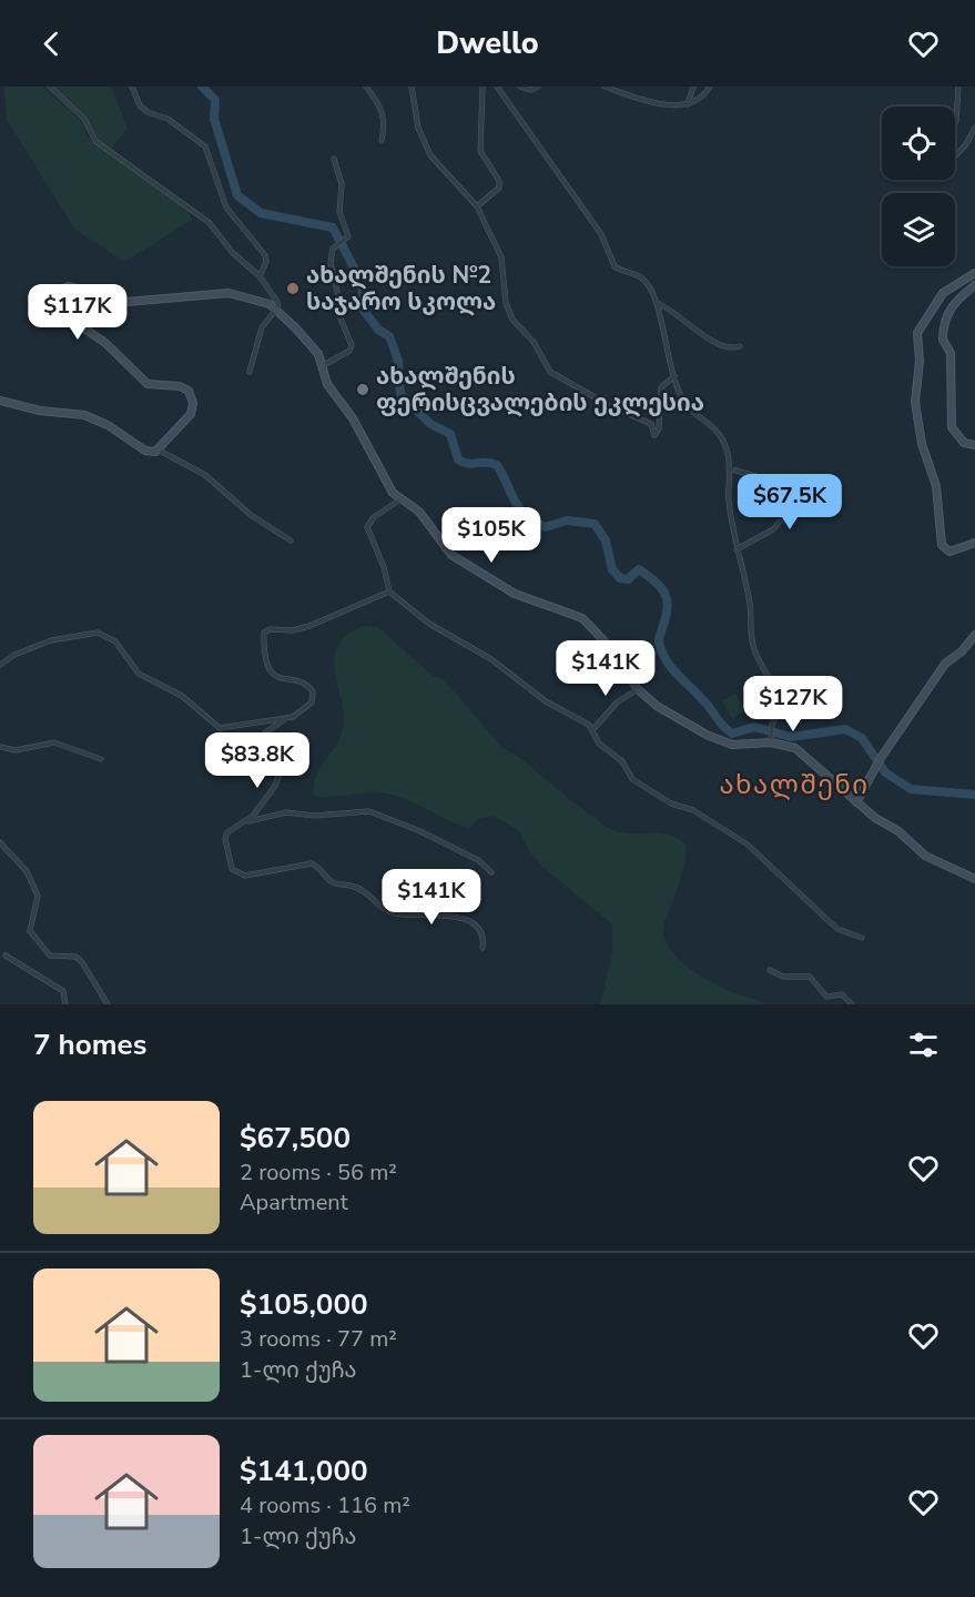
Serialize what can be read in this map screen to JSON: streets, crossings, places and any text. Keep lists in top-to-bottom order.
{
  "districts": ["ახალშენი"],
  "places": ["ახალშენის №2 საჯარო სკოლა", "ახალშენის ფერისცვალების ეკლესია"],
  "page": {
    "header": "Dwello",
    "price": [
      "$117K",
      "$67.5K",
      "$105K",
      "$141K",
      "$127K",
      "$83.8K",
      "$141K"
    ],
    "heading": "7 homes",
    "list": [
      {
        "name": "$67,500",
        "note": "2 rooms · 56 m² · Apartment"
      },
      {
        "name": "$105,000",
        "note": "3 rooms · 77 m² · 1-ლი ქუჩა"
      },
      {
        "name": "$141,000",
        "note": "4 rooms · 116 m² · 1-ლი ქუჩა"
      }
    ]
  }
}
